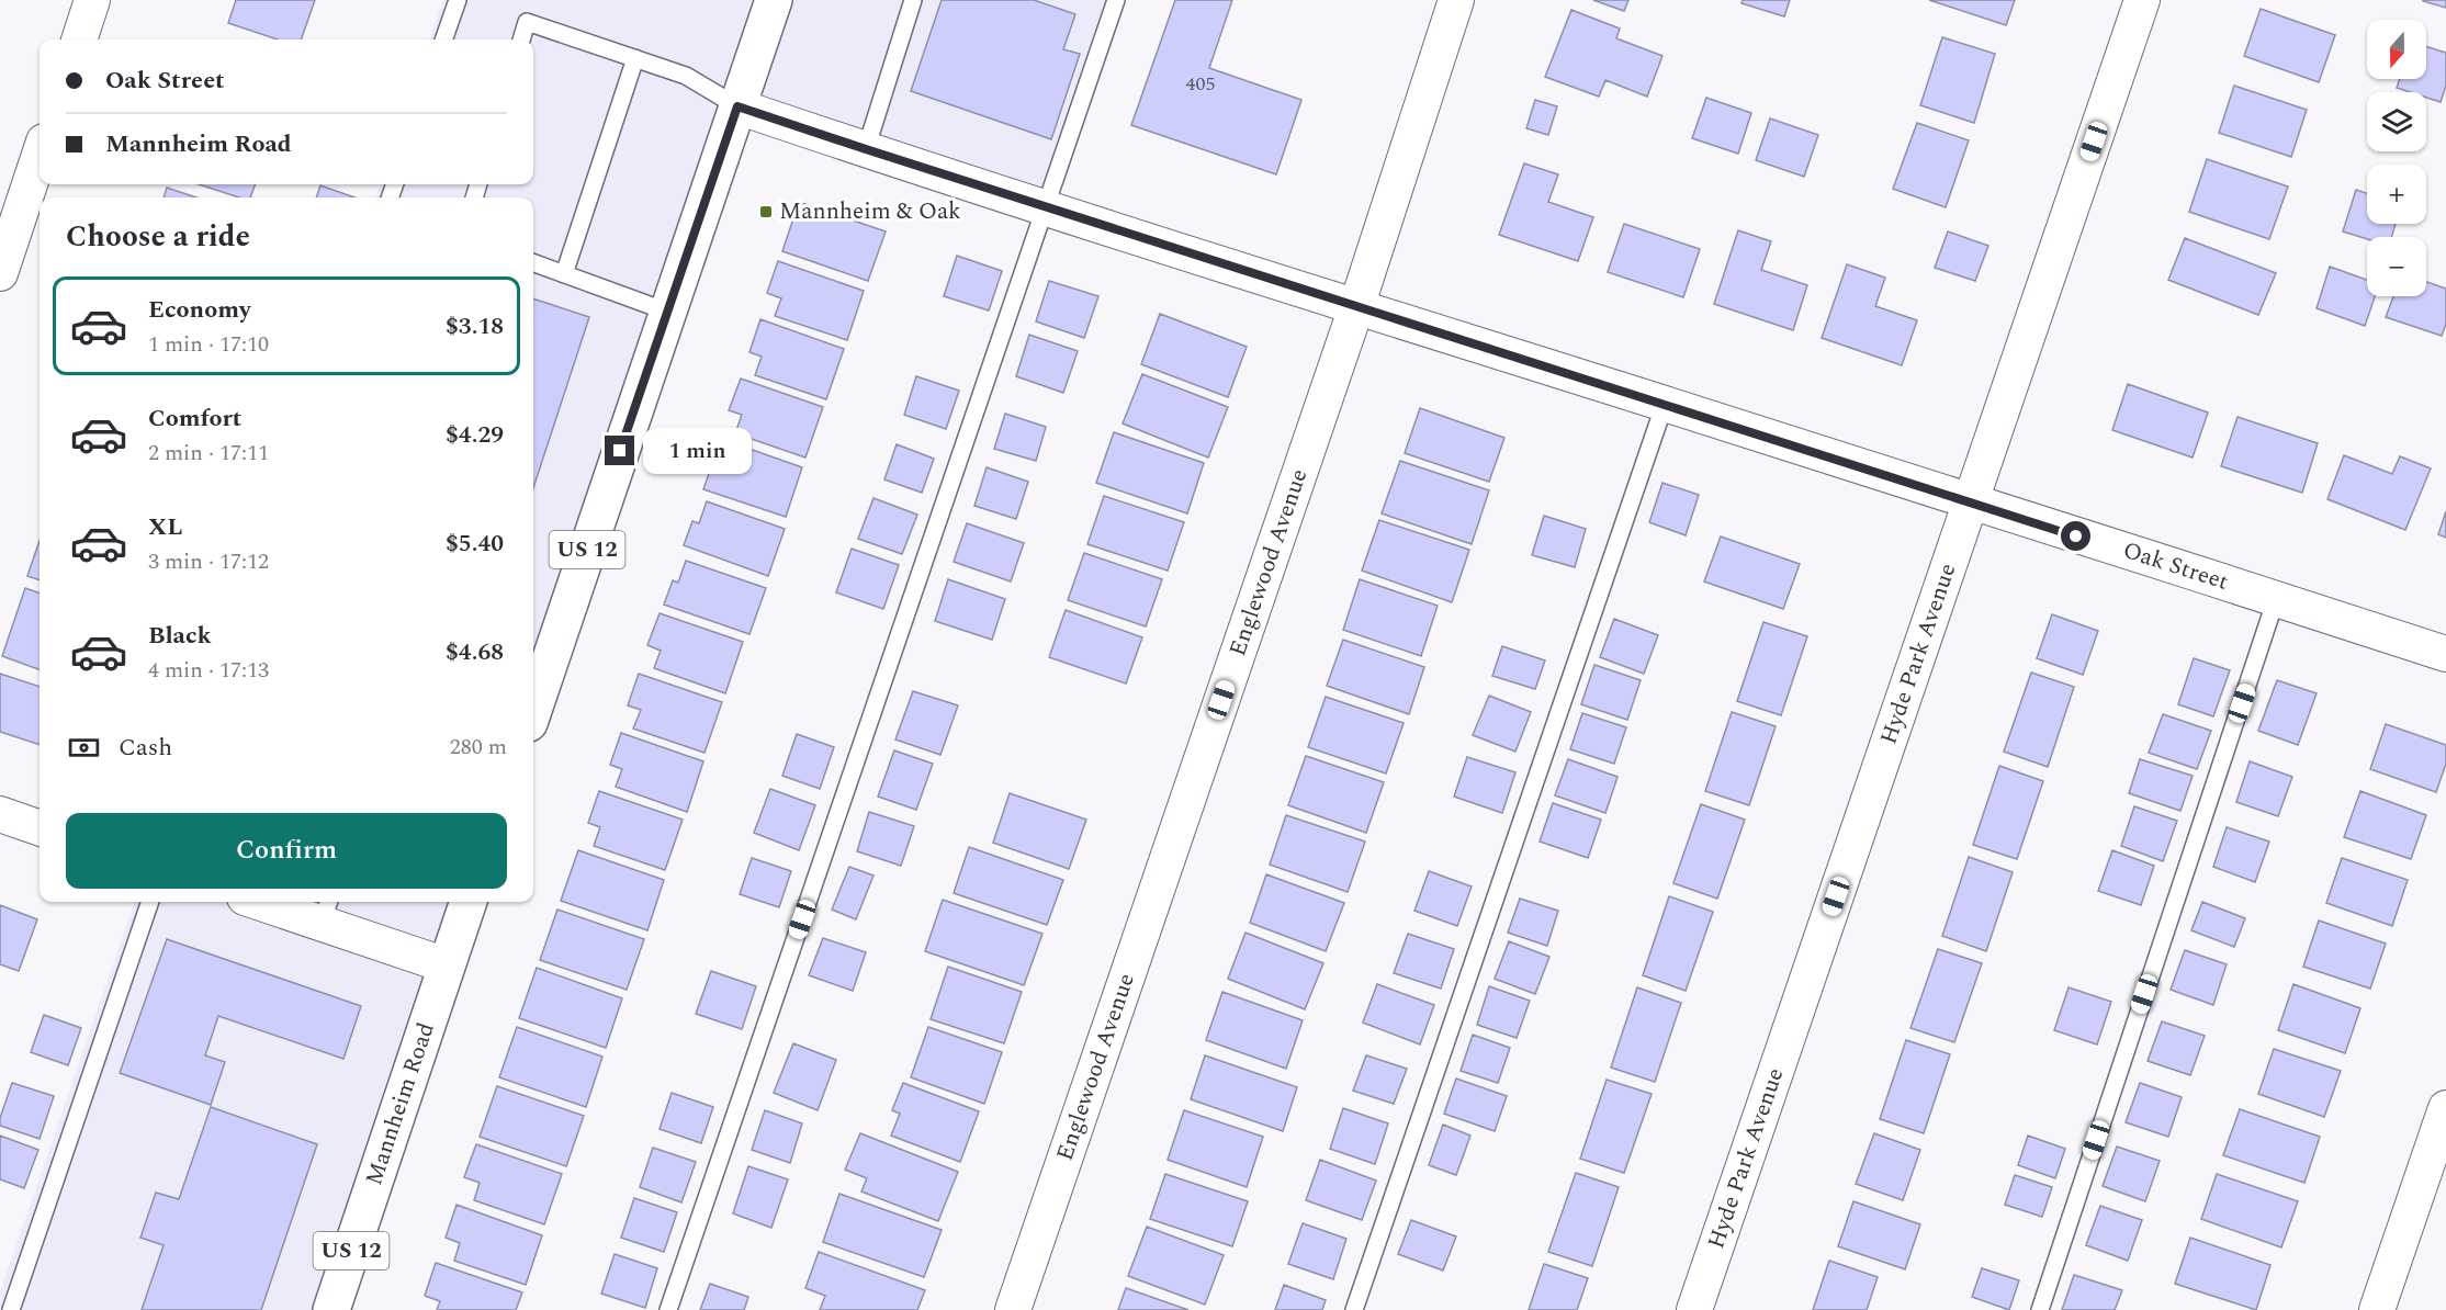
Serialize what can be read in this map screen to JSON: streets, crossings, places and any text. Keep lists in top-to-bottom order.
{
  "streets": {
    "main road": ["US 12", "Mannheim Road"],
    "street": ["Englewood Avenue", "Oak Street", "Hyde Park Avenue"]
  },
  "crossings": [
    ["US 12", "Oak Street"],
    ["Englewood Avenue", "Oak Street"],
    ["Oak Street", "Hyde Park Avenue"]
  ],
  "places": {
    "transit": ["Mannheim & Oak"]
  },
  "house_numbers": ["405"],
  "north": "bottom",
  "page": {
    "map_buttons": ["+", "−"],
    "banner": ["Oak Street", "Mannheim Road"],
    "heading": "Choose a ride",
    "list": [
      {
        "name": "Economy",
        "note": "1 min · 17:10",
        "value": "$3.18"
      },
      {
        "name": "Comfort",
        "note": "2 min · 17:11",
        "value": "$4.29"
      },
      {
        "name": "XL",
        "note": "3 min · 17:12",
        "value": "$5.40"
      },
      {
        "name": "Black",
        "note": "4 min · 17:13",
        "value": "$4.68"
      }
    ],
    "bubble": "1 min",
    "pay": ["Cash", "280 m"],
    "buttons": "Confirm"
  }
}
